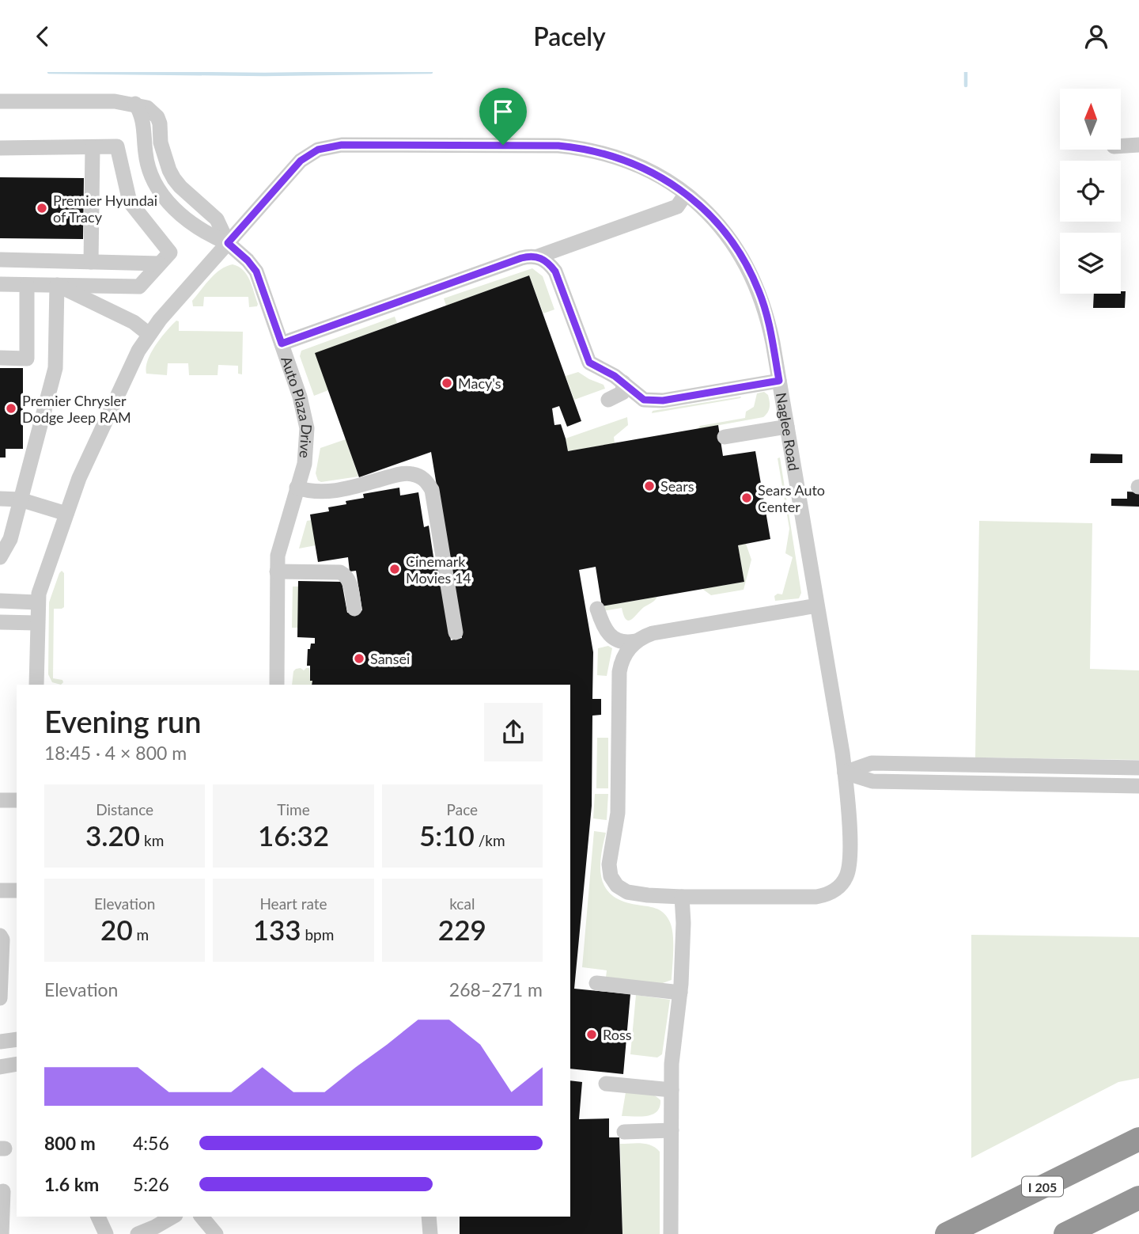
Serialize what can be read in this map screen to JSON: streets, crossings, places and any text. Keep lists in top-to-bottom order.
{
  "streets": {
    "highway": ["I 205"],
    "street": ["Auto Plaza Drive", "Naglee Road"]
  },
  "crossings": [
    ["Auto Plaza Drive", "Naglee Road"]
  ],
  "places": [
    "Premier Hyundai of Tracy",
    "Macy's",
    "Premier Chrysler Dodge Jeep RAM",
    "Sears",
    "Sears Auto Center",
    "Cinemark Movies 14",
    "Sansei",
    "Ross"
  ],
  "north": "top",
  "page": {
    "header": "Pacely",
    "heading": ["Evening run", "18:45 · 4 × 800 m"],
    "stats": [
      ["Distance", "3.20 km"],
      ["Time", "16:32"],
      ["Pace", "5:10 /km"],
      ["Elevation", "20 m"],
      ["Heart rate", "133 bpm"],
      ["kcal", "229"]
    ],
    "chart": ["Elevation", "268–271 m"],
    "list": [
      {
        "name": "800 m",
        "note": "4:56"
      },
      {
        "name": "1.6 km",
        "note": "5:26"
      }
    ]
  }
}
